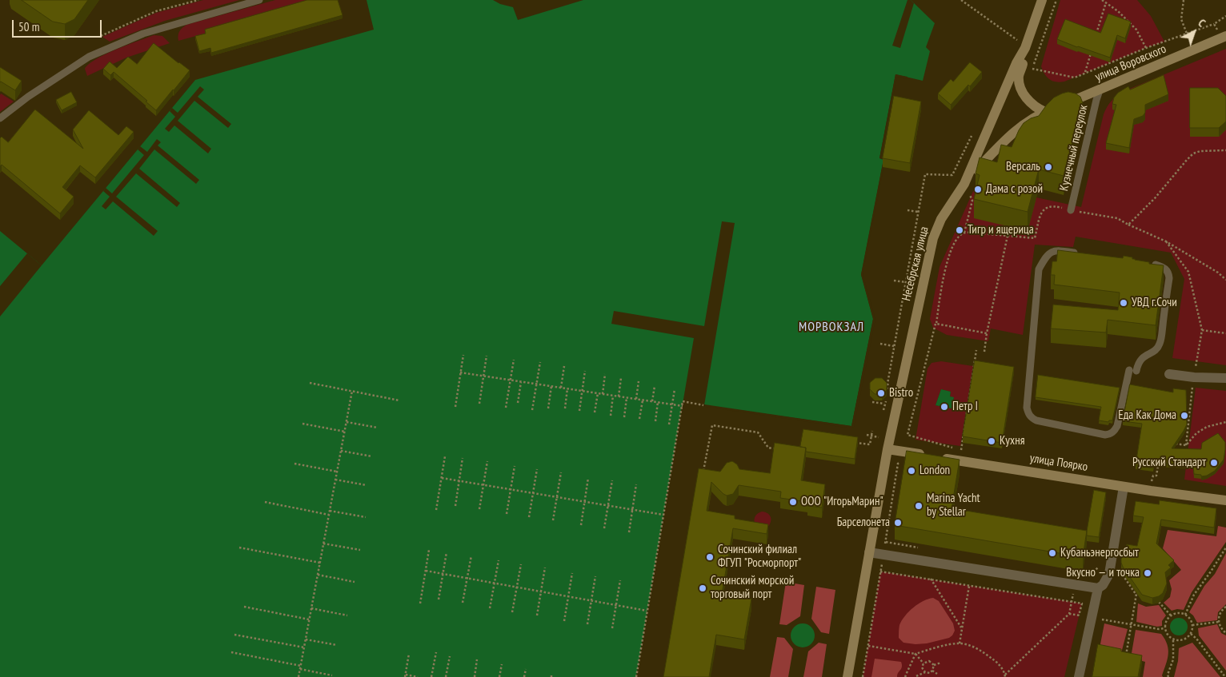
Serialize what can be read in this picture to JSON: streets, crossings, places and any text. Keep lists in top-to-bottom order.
{
  "streets": {
    "main road": ["улица Воровского", "Несебрская улица", "улица Поярко"],
    "lane": ["Кузнечный переулок"]
  },
  "crossings": [
    ["улица Воровского", "Кузнечный переулок"],
    ["улица Воровского", "Несебрская улица"],
    ["Несебрская улица", "улица Поярко"]
  ],
  "districts": ["МОРВОКЗАЛ"],
  "places": [
    "Версаль",
    "Дама с розой",
    "Тигр и ящерица",
    "УВД г.Сочи",
    "Bistro",
    "Петр I",
    "Еда Как Дома",
    "Кухня",
    "Русский Стандарт",
    "London",
    "ООО \"ИгорьМарин\"",
    "Marina Yacht by Stellar",
    "Барселонета",
    "Кубаньэнергосбыт",
    "Сочинский филиал ФГУП \"Росморпорт\"",
    "Вкусно — и точка",
    "Сочинский морской торговый порт"
  ],
  "scale_bar": "50 m",
  "north": "top right"
}
